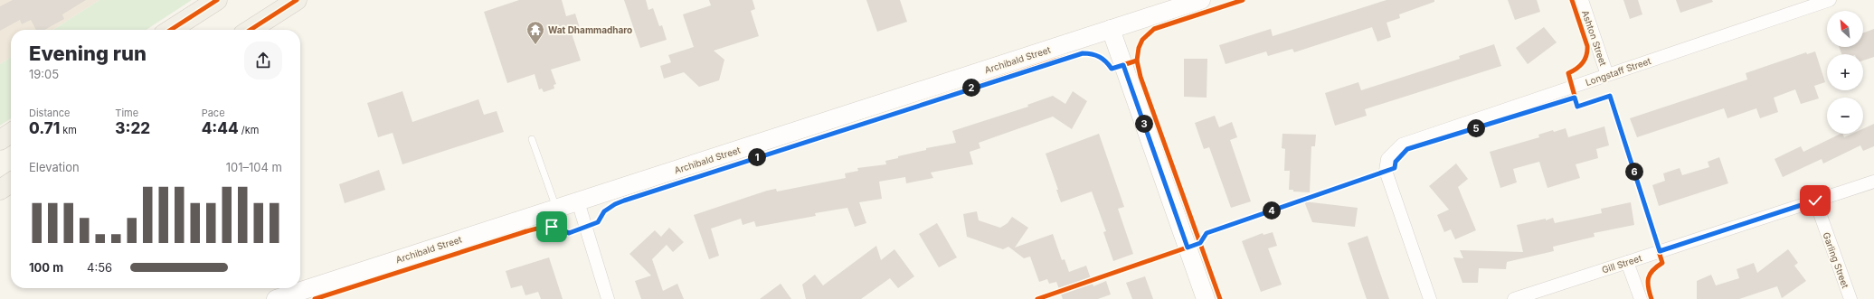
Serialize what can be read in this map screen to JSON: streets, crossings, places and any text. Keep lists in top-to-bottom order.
{
  "streets": {
    "street": [
      "Ashton Street",
      "Archibald Street",
      "Longstaff Street",
      "Garling Street",
      "Gill Street"
    ]
  },
  "crossings": [
    ["Ashton Street", "Longstaff Street"],
    ["Garling Street", "Gill Street"]
  ],
  "places": {
    "temple": ["Wat Dhammadharo"]
  },
  "north": "top left",
  "page": {
    "map_buttons": ["+", "−"],
    "heading": ["Evening run", "19:05"],
    "pins": [
      "2",
      "3",
      "5",
      "1",
      "6",
      "4"
    ],
    "stats": [
      ["Distance", "0.71 km"],
      ["Time", "3:22"],
      ["Pace", "4:44 /km"]
    ],
    "chart": ["Elevation", "101–104 m"],
    "list": [
      {
        "name": "100 m",
        "note": "4:56"
      }
    ]
  }
}
